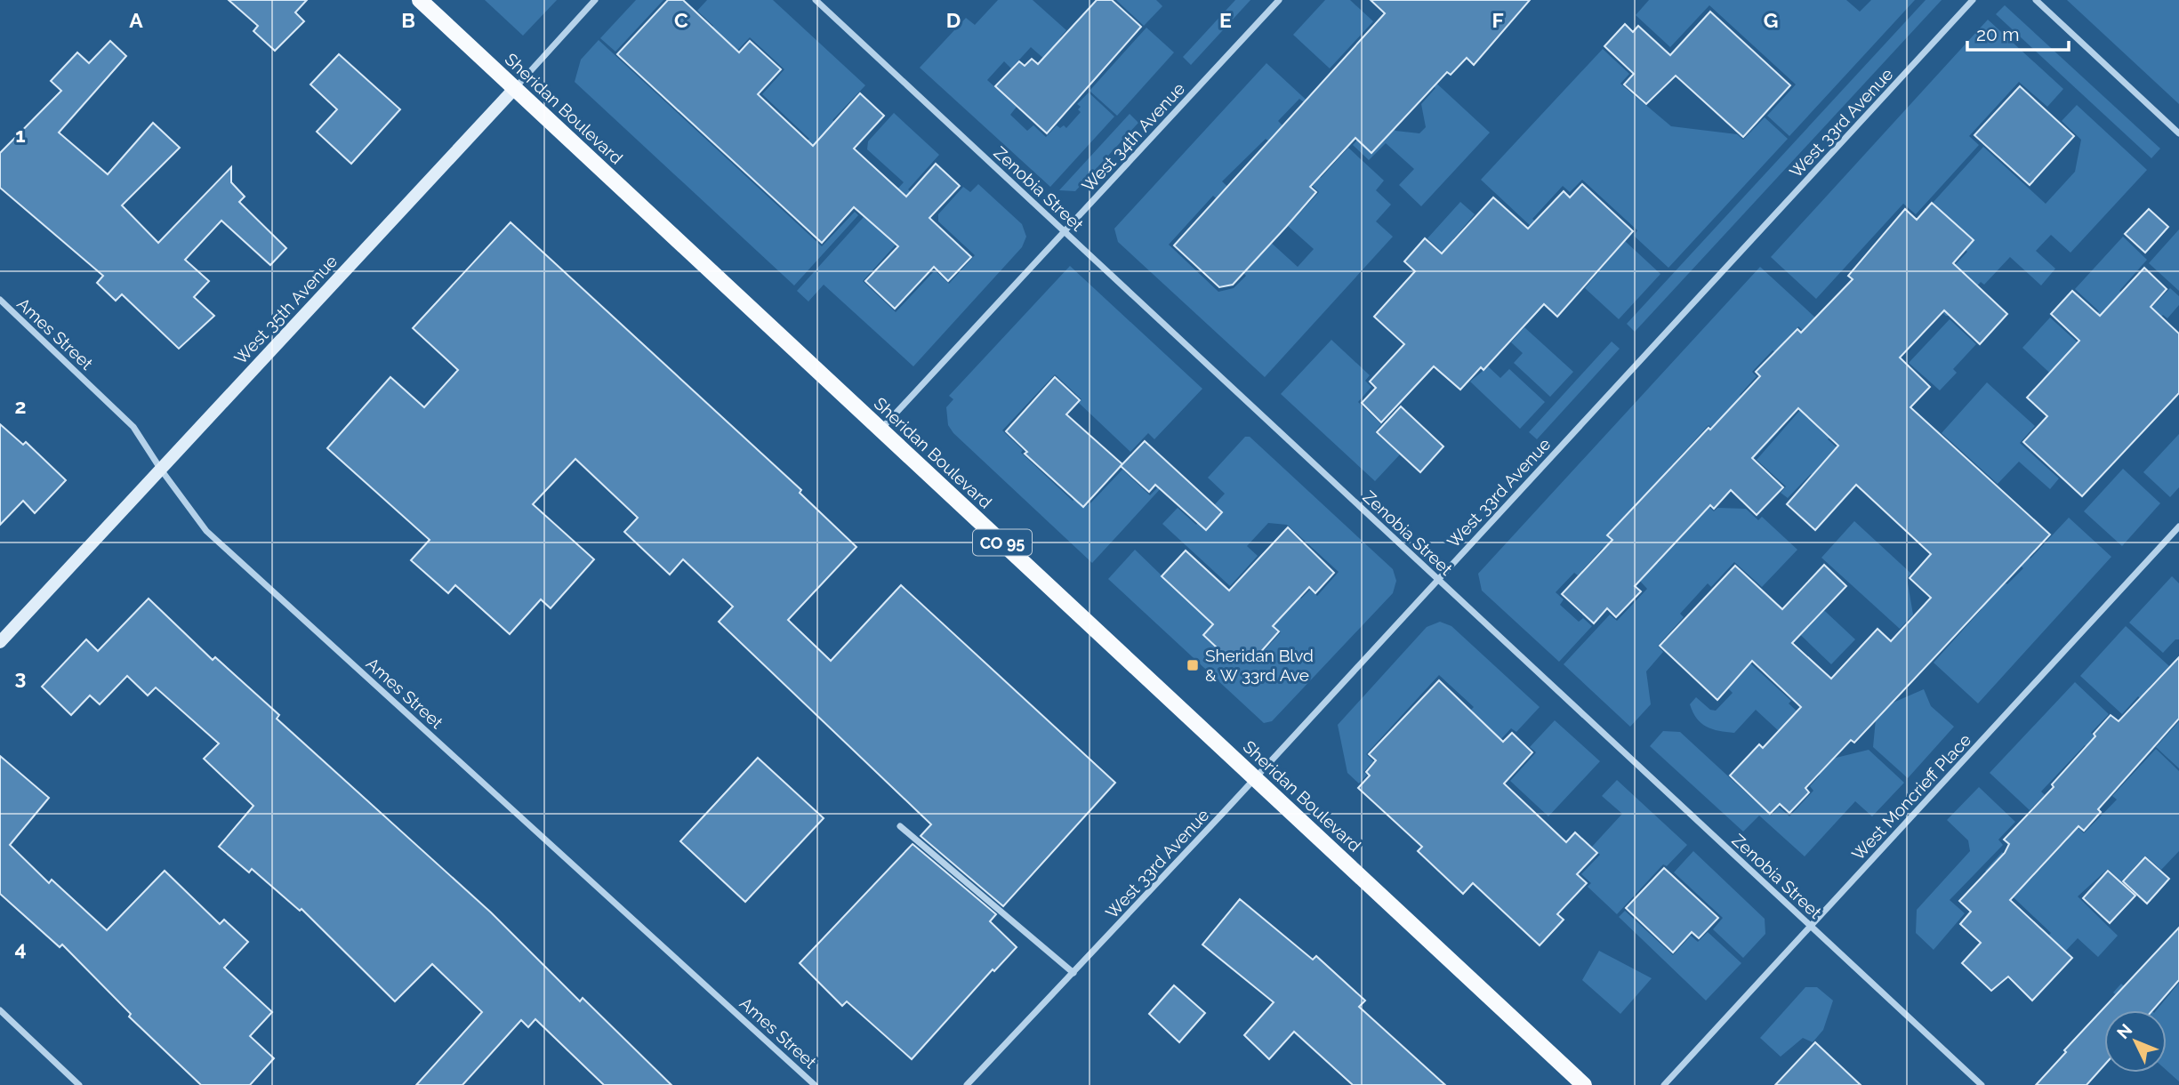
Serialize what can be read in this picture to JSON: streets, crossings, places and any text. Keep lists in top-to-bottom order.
{
  "streets": {
    "main road": ["Sheridan Boulevard", "CO 95"],
    "street": [
      "West 33rd Avenue",
      "West 34th Avenue",
      "Zenobia Street",
      "West 35th Avenue",
      "Ames Street",
      "West Moncrieff Place"
    ]
  },
  "crossings": [
    ["Sheridan Boulevard", "West 33rd Avenue"],
    ["Sheridan Boulevard", "West 34th Avenue"],
    ["Sheridan Boulevard", "West 35th Avenue"],
    ["West 33rd Avenue", "Zenobia Street"],
    ["West 34th Avenue", "Zenobia Street"],
    ["Zenobia Street", "West Moncrieff Place"],
    ["West 35th Avenue", "Ames Street"]
  ],
  "places": {
    "transit": ["Sheridan Blvd & W 33rd Ave"]
  },
  "scale_bar": "20 m",
  "north": "top left",
  "grid": {
    "columns": [
      "A",
      "B",
      "C",
      "D",
      "E",
      "F",
      "G"
    ],
    "rows": [
      "1",
      "2",
      "3",
      "4"
    ]
  }
}
